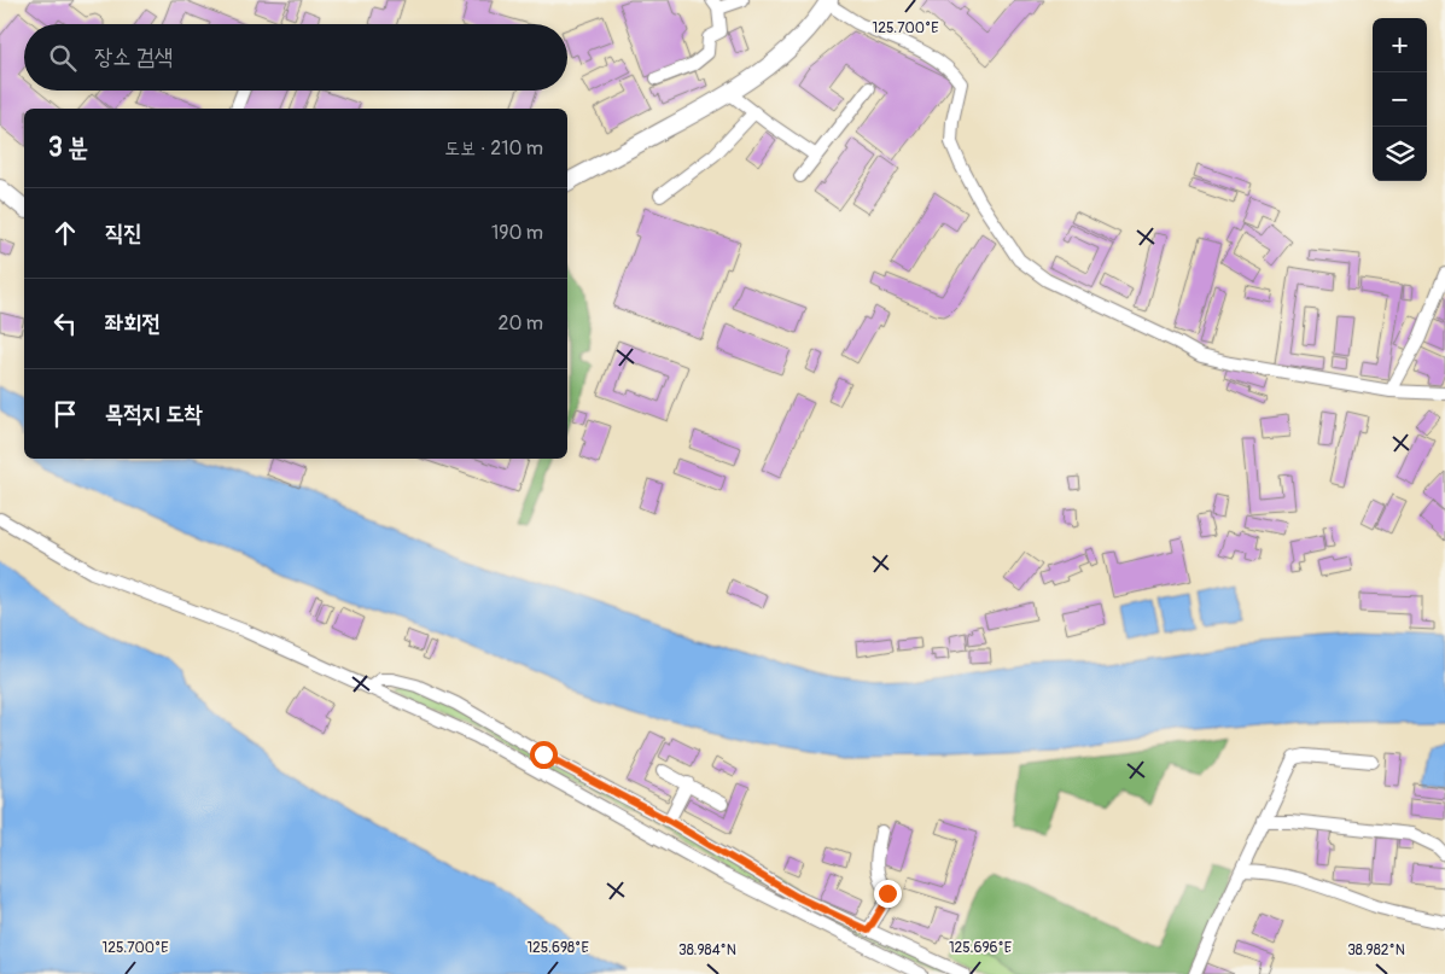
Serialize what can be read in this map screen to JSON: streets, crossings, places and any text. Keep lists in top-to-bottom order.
{
  "page": {
    "map_buttons": ["+", "−"],
    "search": "장소 검색",
    "heading": ["3 분", "도보 · 210 m"],
    "list": [
      ["직진", "190 m"],
      ["좌회전", "20 m"],
      "목적지 도착"
    ]
  },
  "coordinates": [
    "125.700°E",
    "125.698°E",
    "125.696°E",
    "38.984°N",
    "38.982°N"
  ]
}
